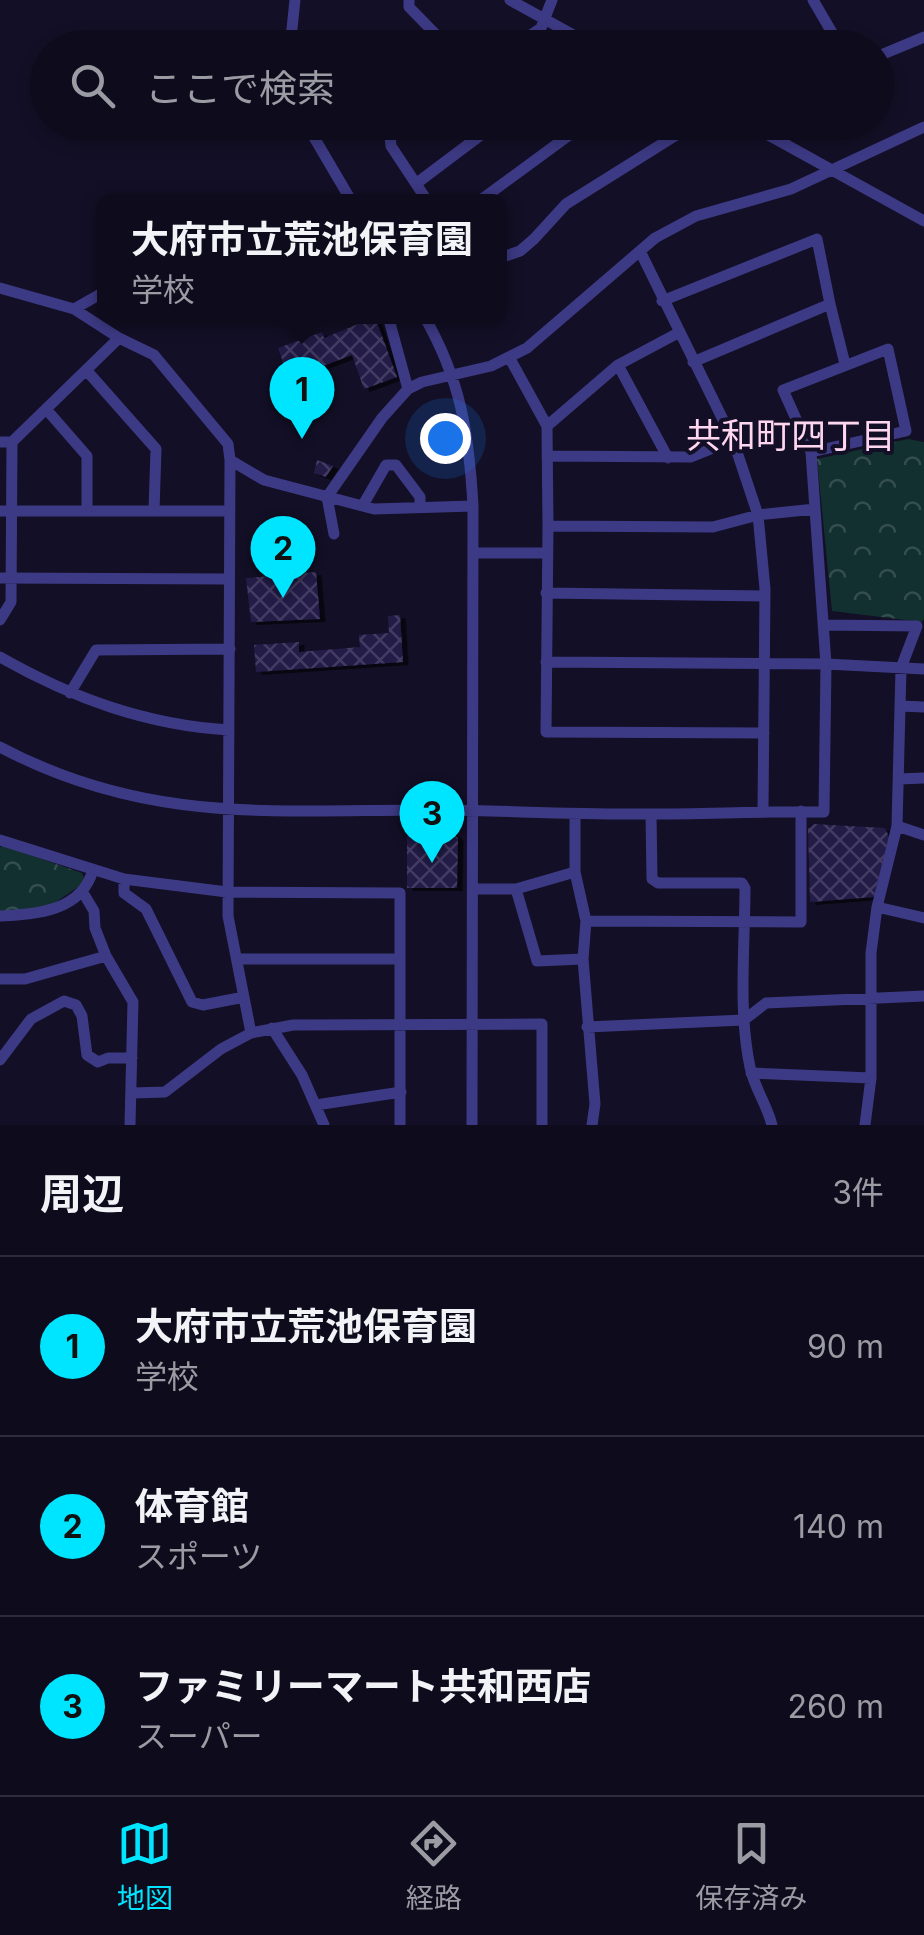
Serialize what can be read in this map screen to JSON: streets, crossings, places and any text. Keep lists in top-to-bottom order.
{
  "districts": ["共和町四丁目"],
  "page": {
    "search": "ここで検索",
    "popup": ["大府市立荒池保育園", "学校"],
    "pins": ["1", "2", "3"],
    "heading": ["周辺", "3件"],
    "list": [
      {
        "mark": "1",
        "name": "大府市立荒池保育園",
        "note": "学校",
        "value": "90 m"
      },
      {
        "mark": "2",
        "name": "体育館",
        "note": "スポーツ",
        "value": "140 m"
      },
      {
        "mark": "3",
        "name": "ファミリーマート共和西店",
        "note": "スーパー",
        "value": "260 m"
      }
    ],
    "nav": ["地図", "経路", "保存済み"]
  }
}
